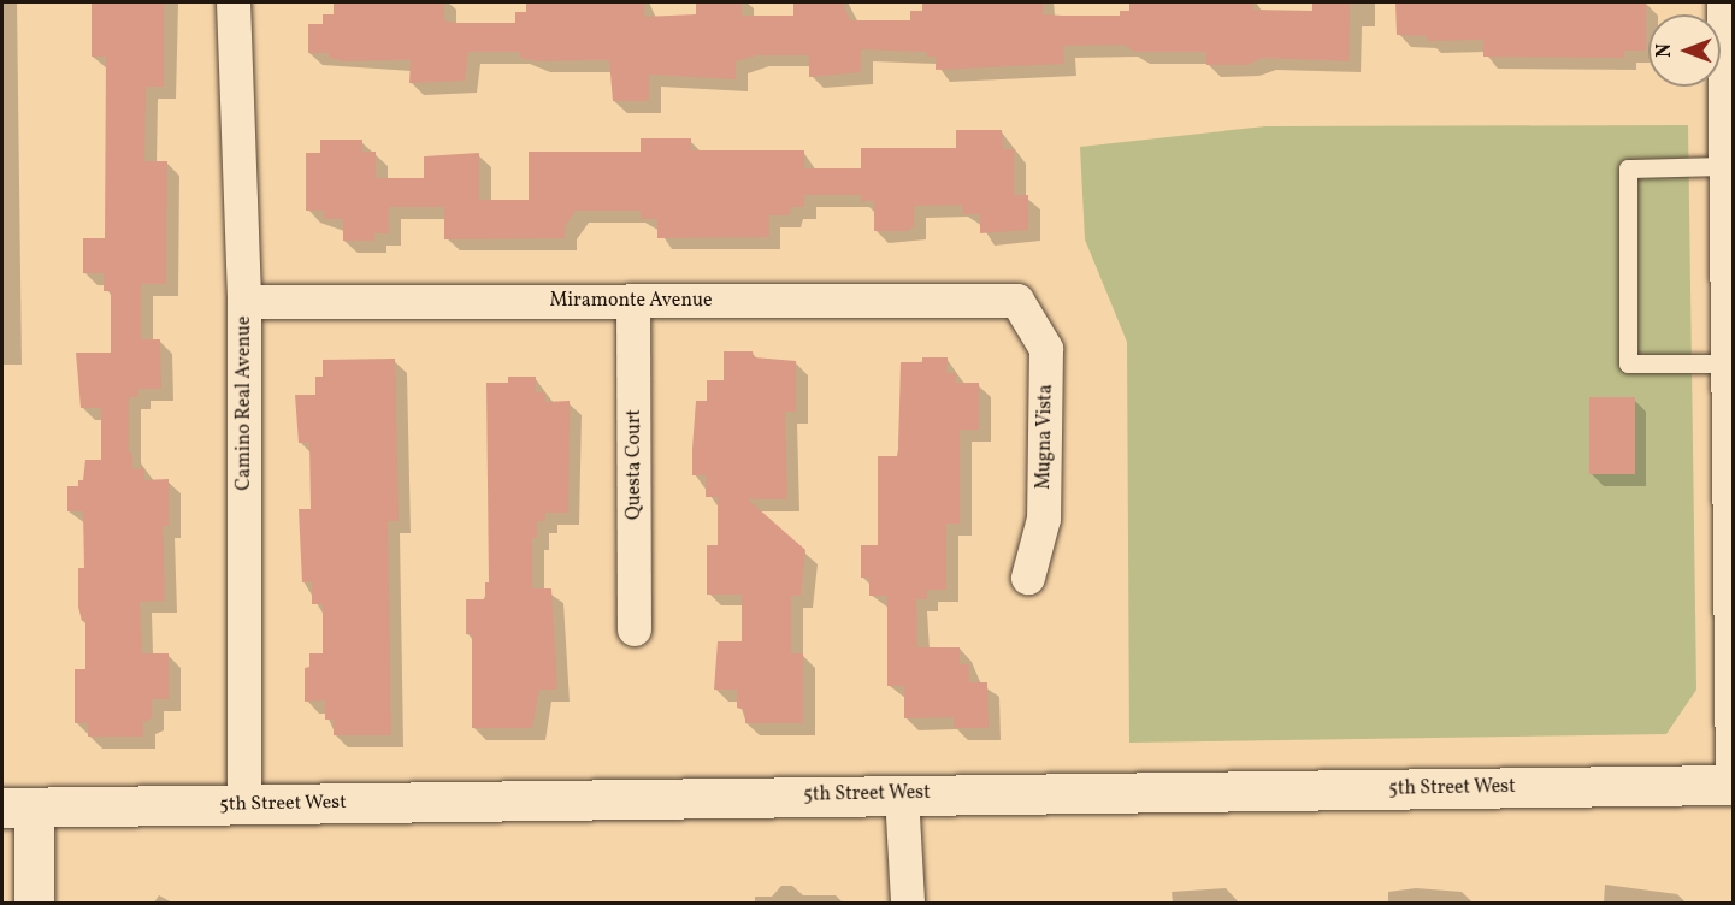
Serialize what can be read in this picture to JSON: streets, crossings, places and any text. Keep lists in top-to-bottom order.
{
  "streets": {
    "street": [
      "Miramonte Avenue",
      "Camino Real Avenue",
      "Mugna Vista",
      "Questa Court",
      "5th Street West"
    ]
  },
  "crossings": [
    ["Miramonte Avenue", "Camino Real Avenue"],
    ["Miramonte Avenue", "Mugna Vista"],
    ["Miramonte Avenue", "Questa Court"],
    ["Camino Real Avenue", "5th Street West"]
  ],
  "north": "left"
}
